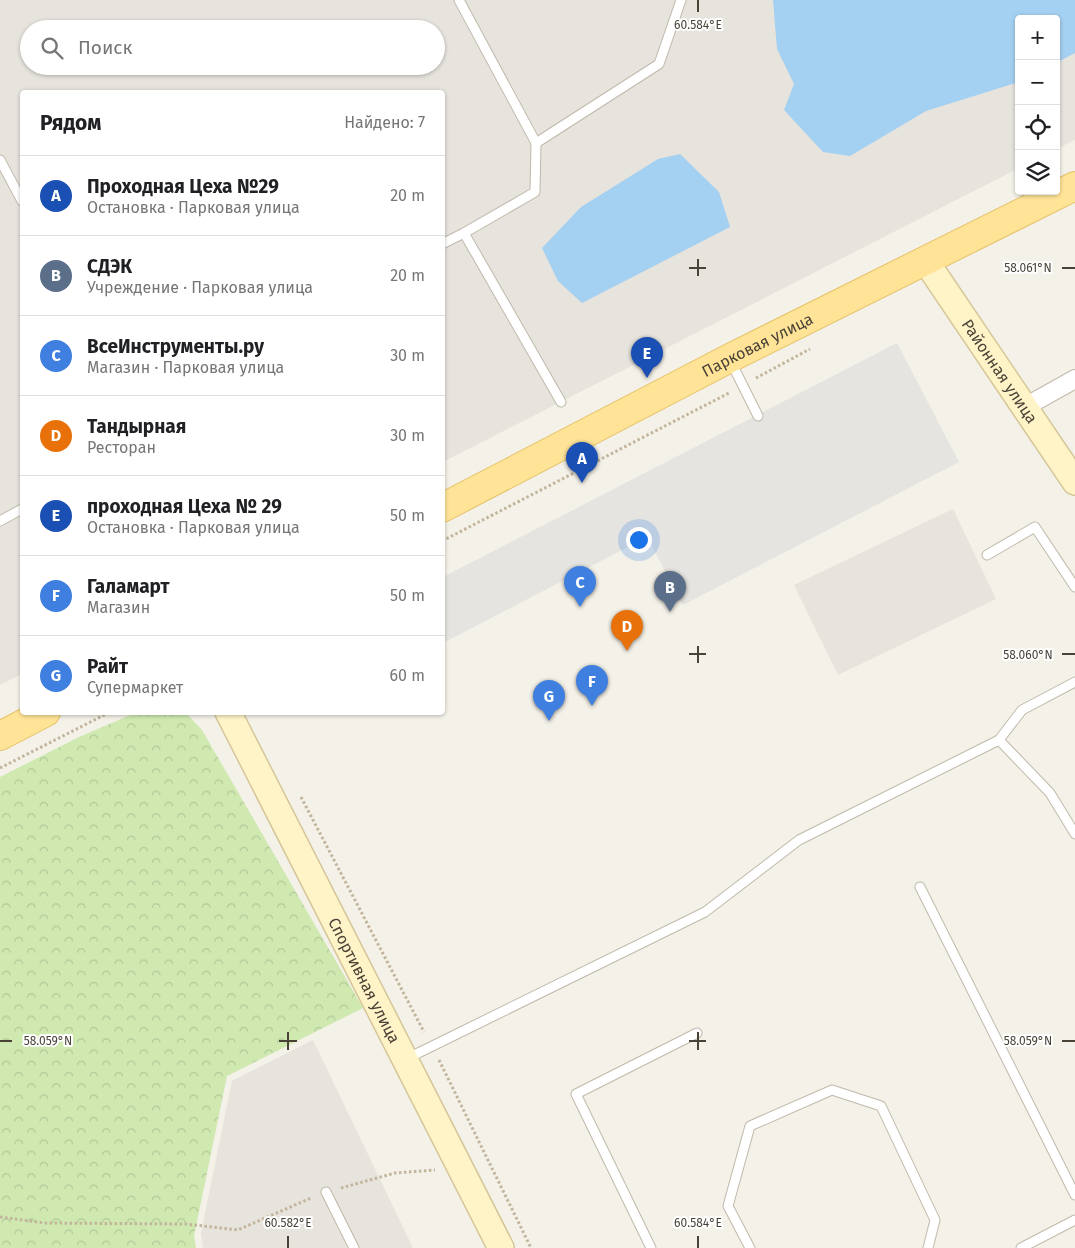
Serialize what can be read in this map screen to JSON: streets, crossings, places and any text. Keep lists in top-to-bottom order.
{
  "streets": {
    "main road": ["Парковая улица"],
    "street": ["Районная улица", "Спортивная улица"]
  },
  "crossings": [
    ["Парковая улица", "Районная улица"]
  ],
  "page": {
    "map_buttons": ["+", "−"],
    "search": "Поиск",
    "heading": ["Рядом", "Найдено: 7"],
    "list": [
      {
        "mark": "A",
        "name": "Проходная Цеха №29",
        "note": "Остановка · Парковая улица",
        "value": "20 m"
      },
      {
        "mark": "B",
        "name": "СДЭК",
        "note": "Учреждение · Парковая улица",
        "value": "20 m"
      },
      {
        "mark": "C",
        "name": "ВсеИнструменты.ру",
        "note": "Магазин · Парковая улица",
        "value": "30 m"
      },
      {
        "mark": "D",
        "name": "Тандырная",
        "note": "Ресторан",
        "value": "30 m"
      },
      {
        "mark": "E",
        "name": "проходная Цеха № 29",
        "note": "Остановка · Парковая улица",
        "value": "50 m"
      },
      {
        "mark": "F",
        "name": "Галамарт",
        "note": "Магазин",
        "value": "50 m"
      },
      {
        "mark": "G",
        "name": "Райт",
        "note": "Супермаркет",
        "value": "60 m"
      }
    ],
    "pins": [
      "E",
      "A",
      "C",
      "B",
      "D",
      "F",
      "G"
    ]
  },
  "coordinates": [
    "60.584°E",
    "58.061°N",
    "58.060°N",
    "58.059°N",
    "60.582°E"
  ]
}
